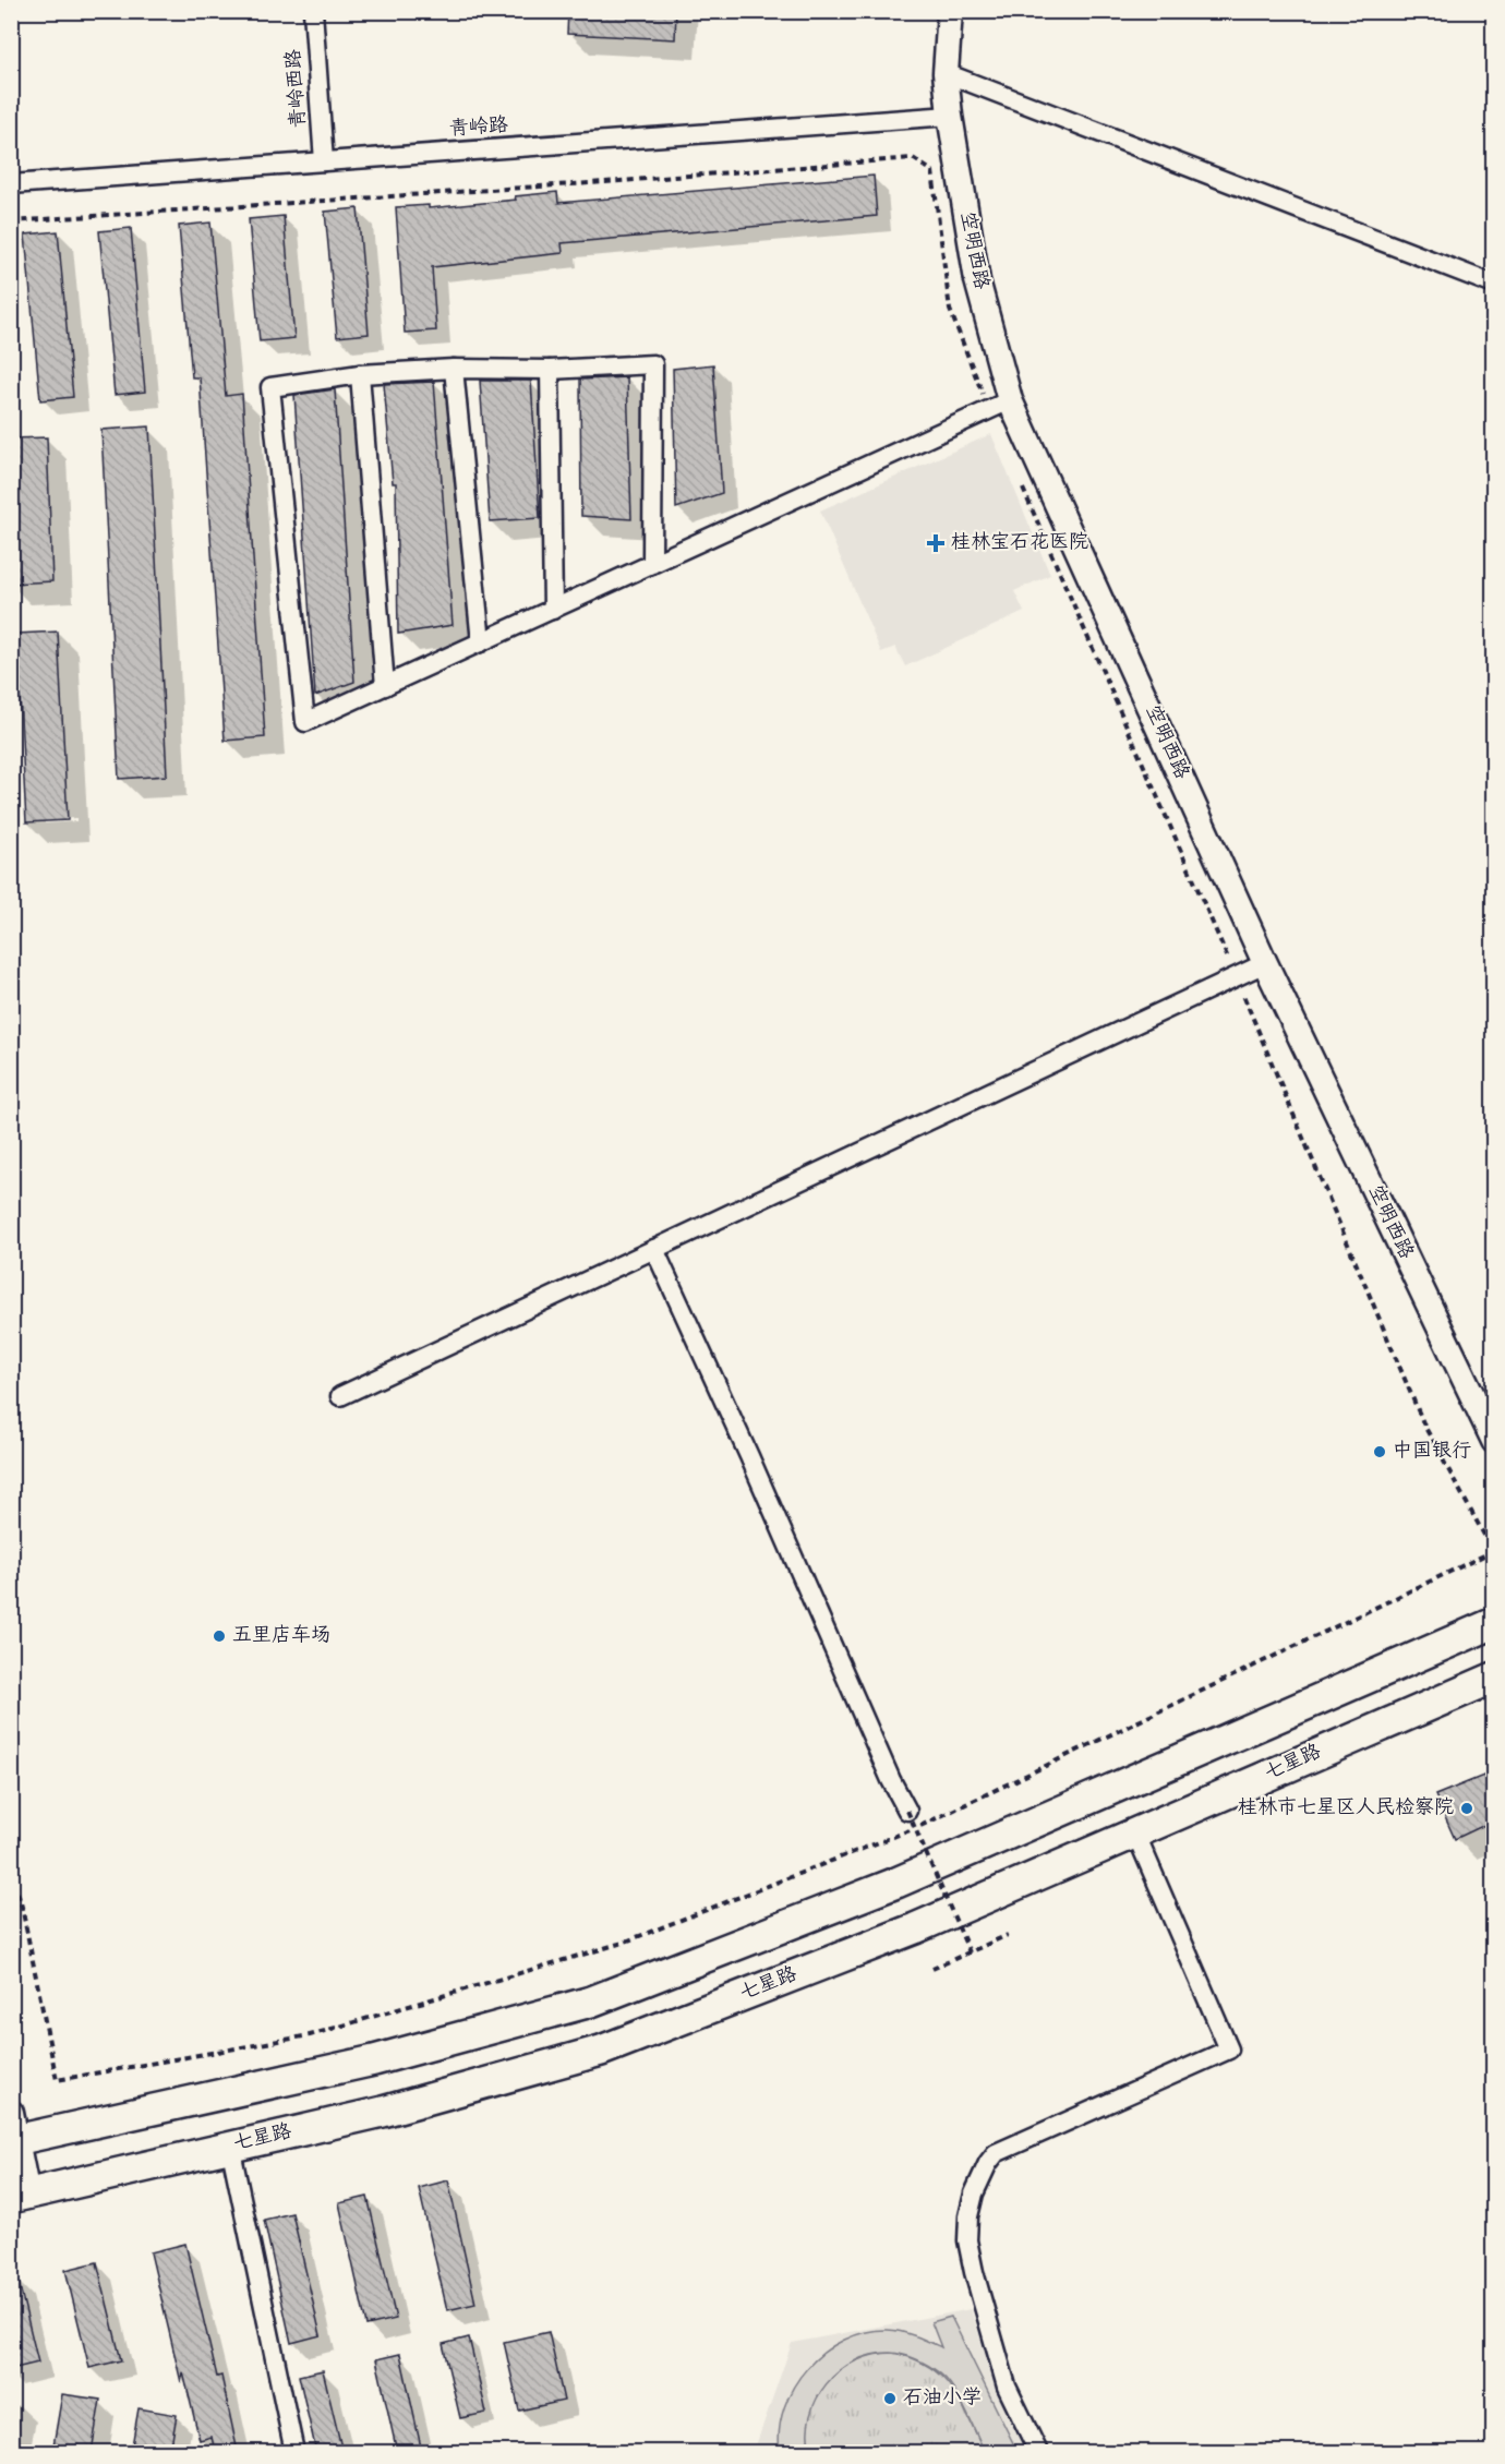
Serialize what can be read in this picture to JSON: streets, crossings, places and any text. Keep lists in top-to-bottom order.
{
  "streets": {
    "highway": ["七星路"],
    "main road": ["空明西路"],
    "street": ["青岭西路", "青岭路"]
  },
  "crossings": [
    ["青岭西路", "青岭路"],
    ["青岭路", "空明西路"]
  ],
  "places": {
    "health": ["桂林宝石花医院"],
    "other": [
      "中国银行",
      "五里店车场",
      "桂林市七星区人民检察院",
      "石油小学"
    ]
  }
}
